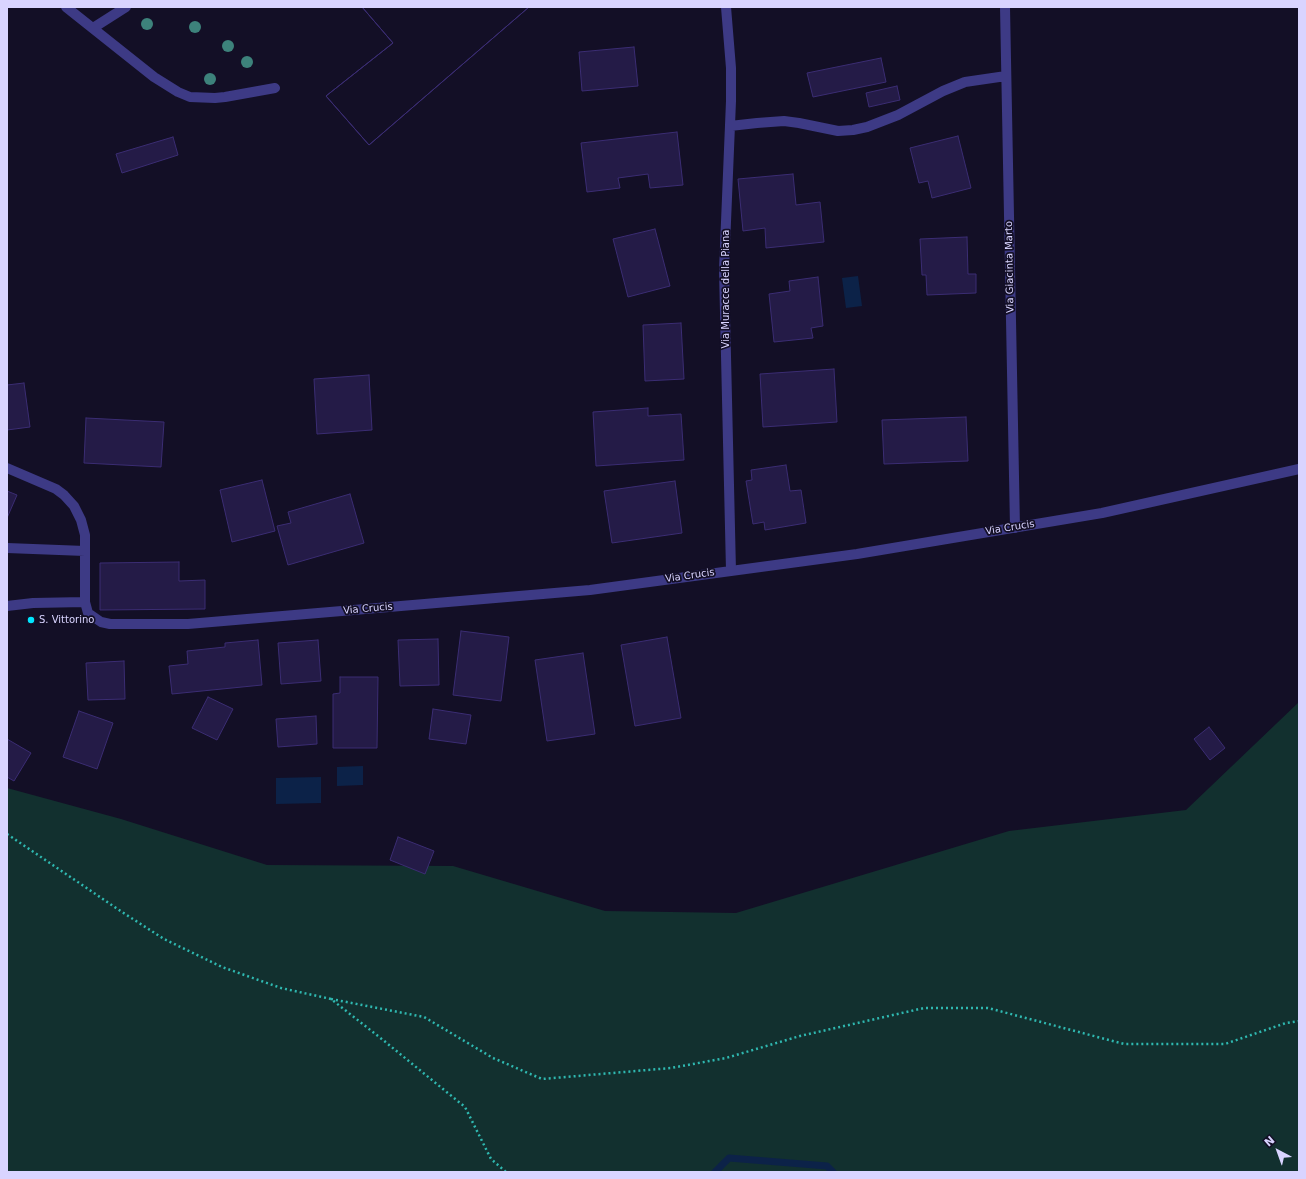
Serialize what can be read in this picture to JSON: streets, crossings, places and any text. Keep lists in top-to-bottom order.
{
  "streets": {
    "street": ["Via Giacinta Marto", "Via Muracce della Piana", "Via Crucis"]
  },
  "crossings": [
    ["Via Giacinta Marto", "Via Crucis"],
    ["Via Muracce della Piana", "Via Crucis"]
  ],
  "places": ["S. Vittorino"],
  "north": "top left"
}
